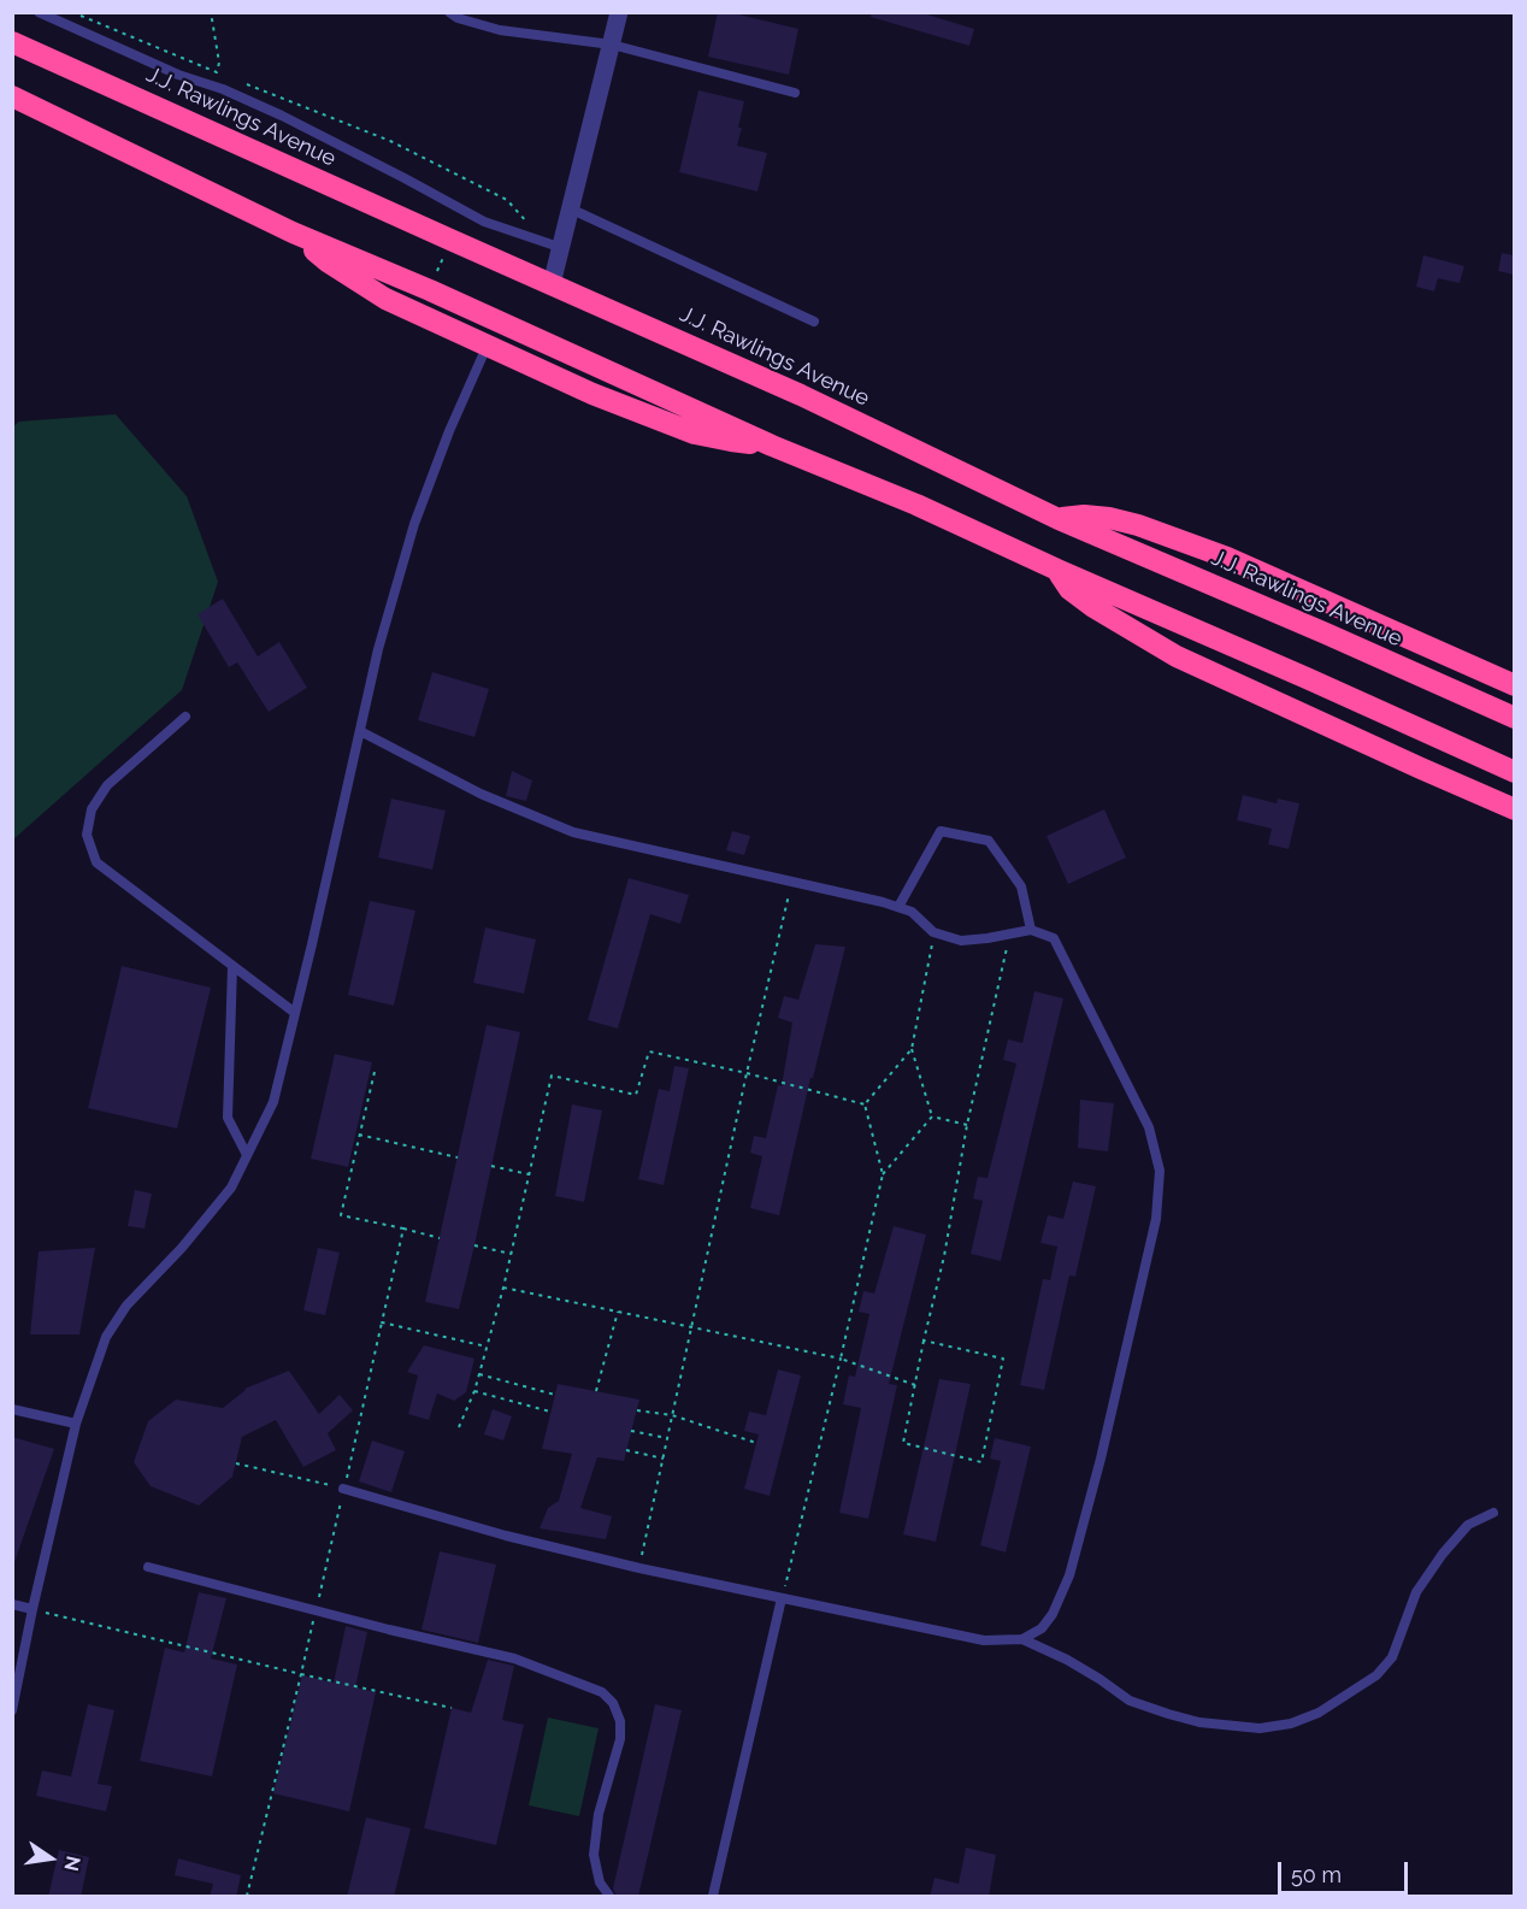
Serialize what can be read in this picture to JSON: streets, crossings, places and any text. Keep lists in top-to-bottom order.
{
  "streets": {
    "highway": ["J.J. Rawlings Avenue"]
  },
  "scale_bar": "50 m",
  "north": "right"
}
